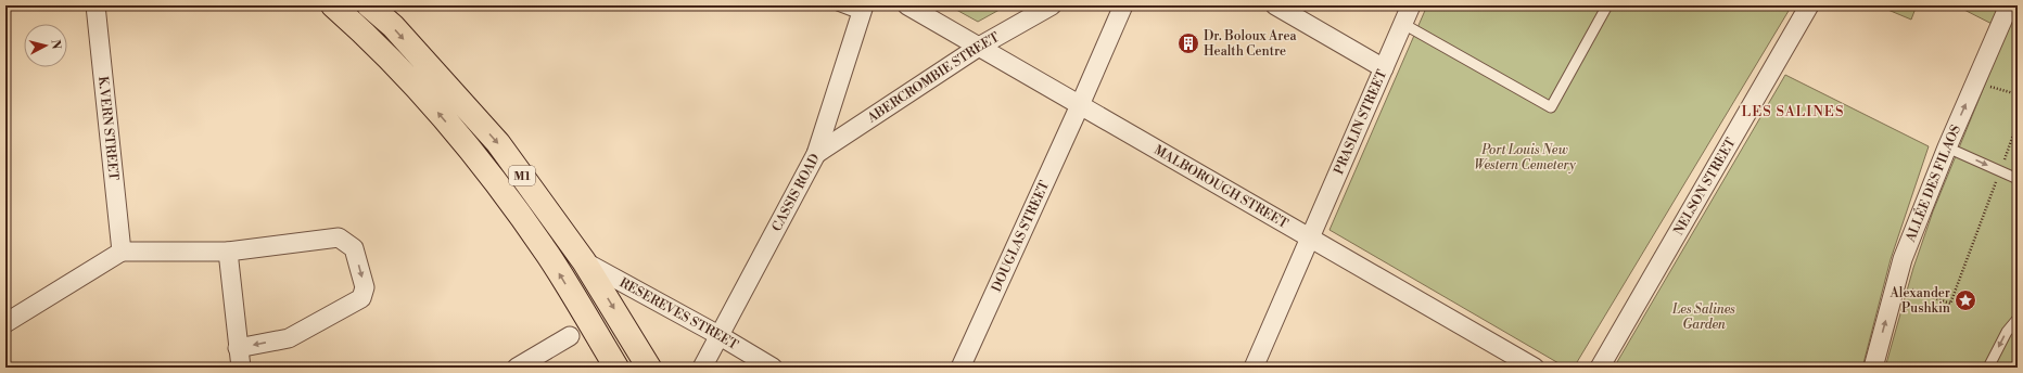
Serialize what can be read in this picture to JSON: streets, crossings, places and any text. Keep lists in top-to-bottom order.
{
  "streets": {
    "highway": ["M1"],
    "street": [
      "ABERCROMBIE STREET",
      "PRASLIN STREET",
      "K.VERN STREET",
      "ALLÉE DES FILAOS",
      "MALBOROUGH STREET",
      "NELSON STREET",
      "CASSIS ROAD",
      "DOUGLAS STREET",
      "RESEREVES STREET"
    ]
  },
  "crossings": [
    ["ABERCROMBIE STREET", "MALBOROUGH STREET"],
    ["ABERCROMBIE STREET", "CASSIS ROAD"],
    ["PRASLIN STREET", "MALBOROUGH STREET"],
    ["M1", "RESEREVES STREET"],
    ["MALBOROUGH STREET", "DOUGLAS STREET"],
    ["CASSIS ROAD", "RESEREVES STREET"]
  ],
  "one_way": ["ALLÉE DES FILAOS"],
  "districts": ["LES SALINES"],
  "parks": ["Port Louis New Western Cemetery", "Les Salines Garden"],
  "places": {
    "building": ["Dr. Boloux Area Health Centre"],
    "place": ["Alexander Pushkin"]
  },
  "north": "right"
}
